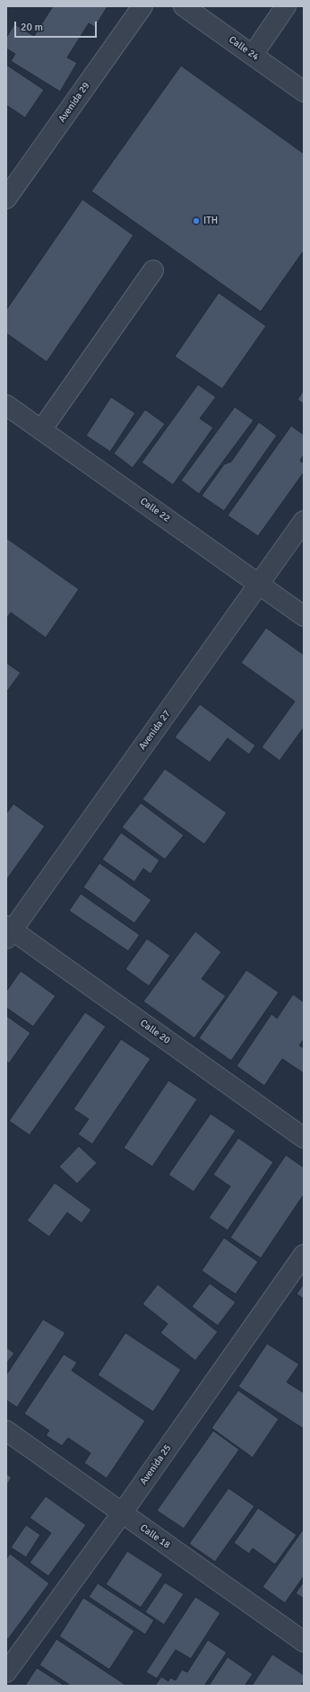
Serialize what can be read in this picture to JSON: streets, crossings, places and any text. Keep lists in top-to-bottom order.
{
  "streets": {
    "street": [
      "Calle 24",
      "Avenida 29",
      "Calle 22",
      "Avenida 27",
      "Calle 20",
      "Avenida 25",
      "Calle 18"
    ]
  },
  "crossings": [
    ["Calle 22", "Avenida 27"],
    ["Avenida 27", "Calle 20"],
    ["Avenida 25", "Calle 18"]
  ],
  "places": ["ITH"],
  "scale_bar": "20 m"
}
